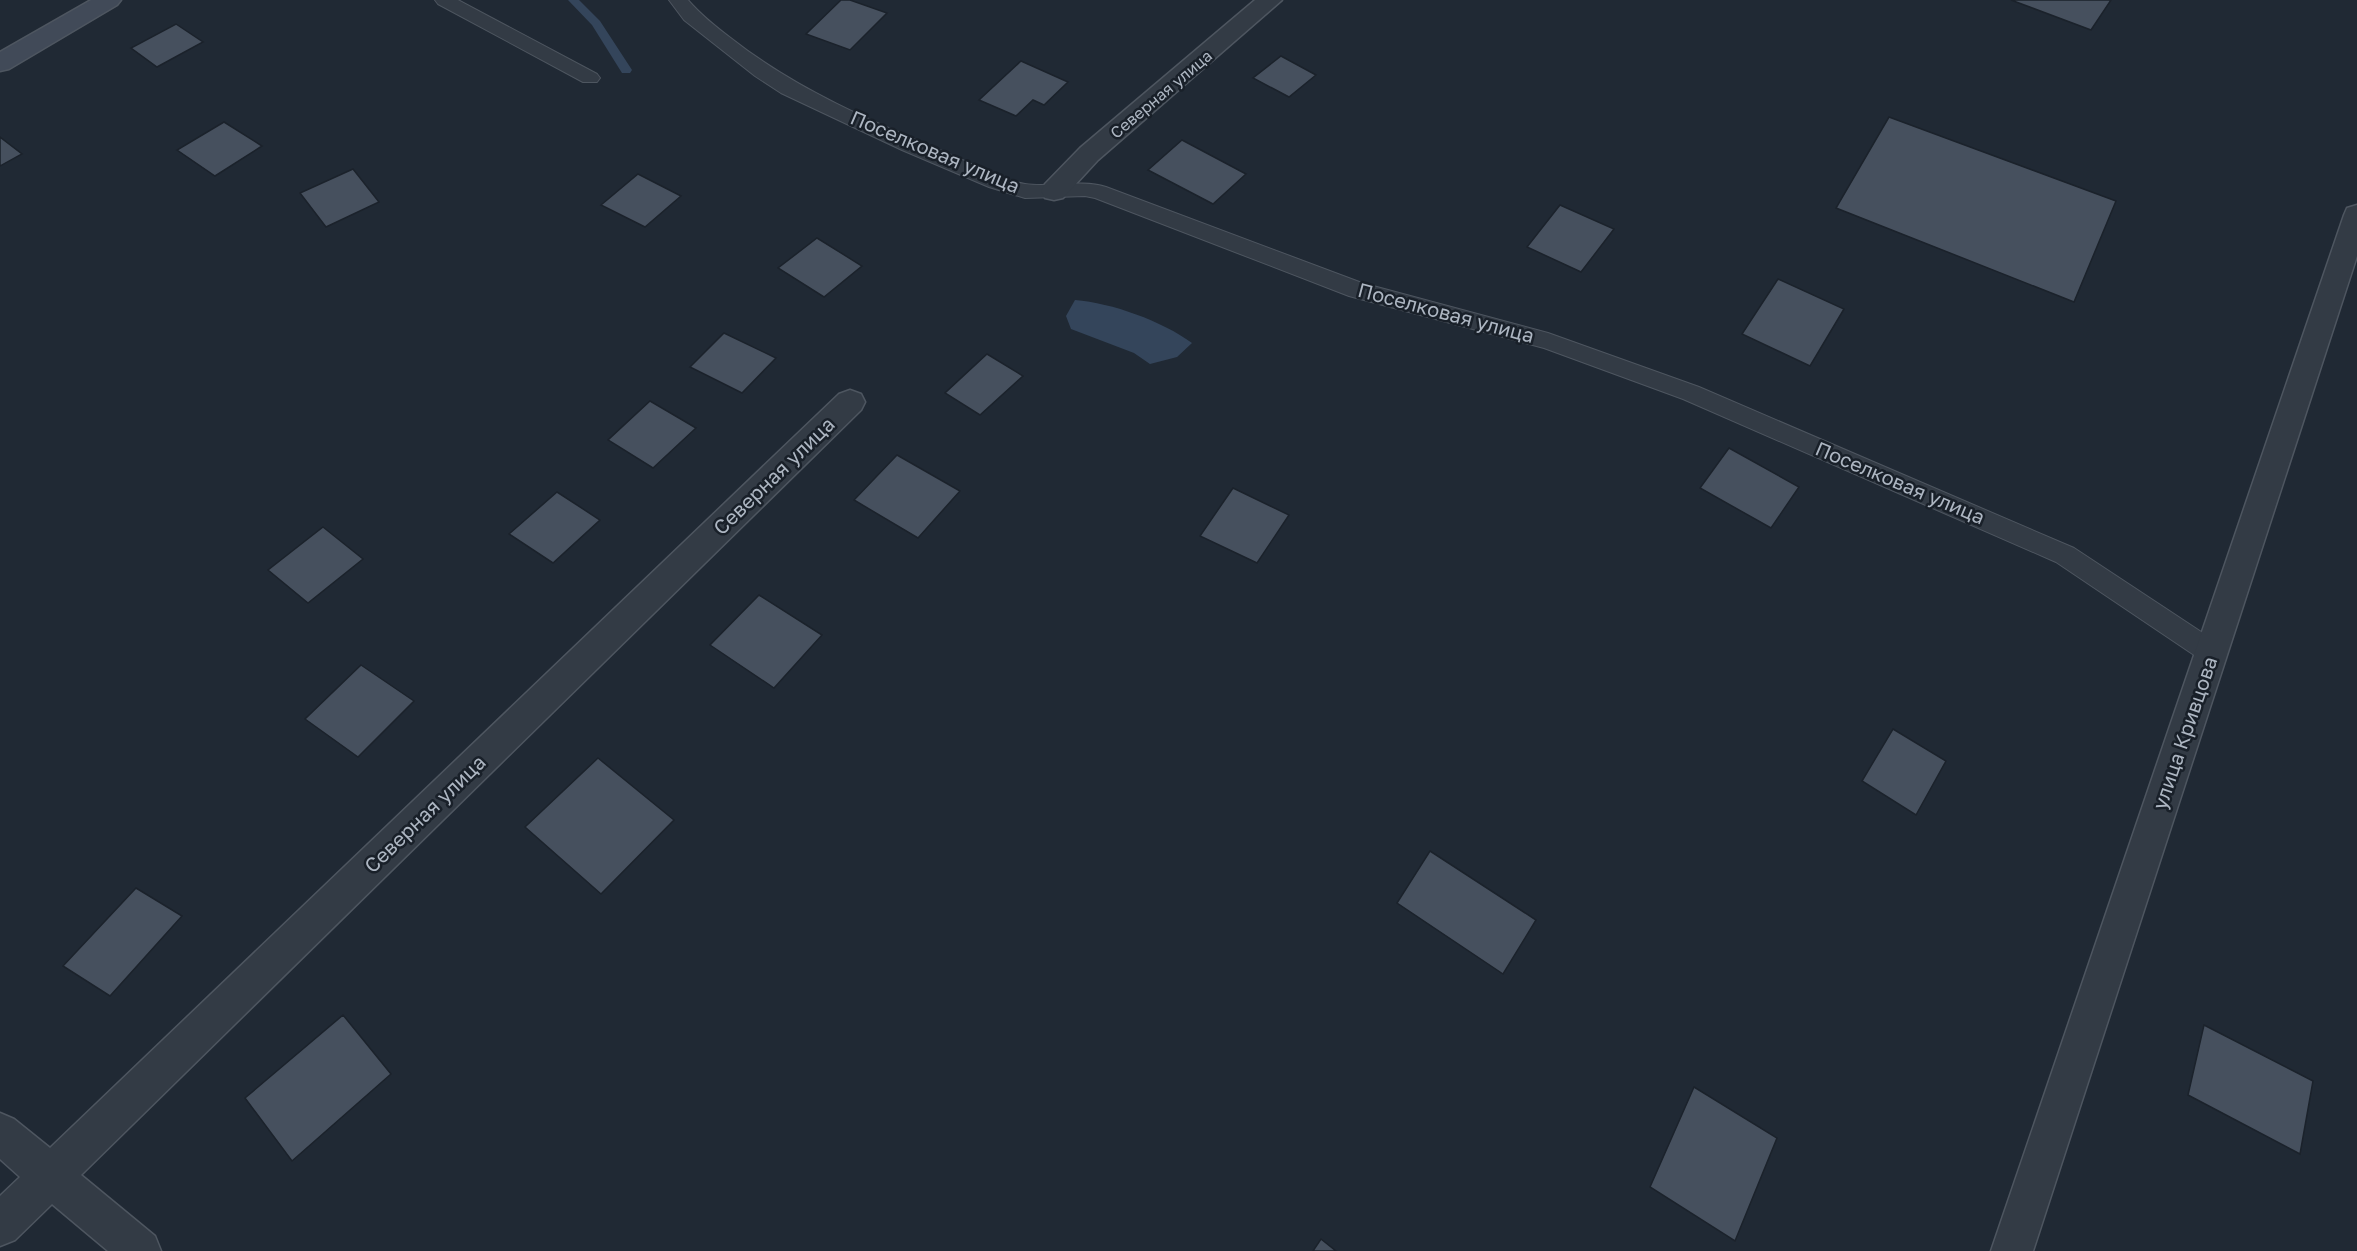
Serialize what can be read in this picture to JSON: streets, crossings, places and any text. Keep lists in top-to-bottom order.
{
  "streets": {
    "street": ["Северная улица", "улица Кривцова"],
    "lane": ["Поселковая улица"]
  },
  "crossings": [
    ["Северная улица", "Поселковая улица"],
    ["Поселковая улица", "улица Кривцова"]
  ]
}
